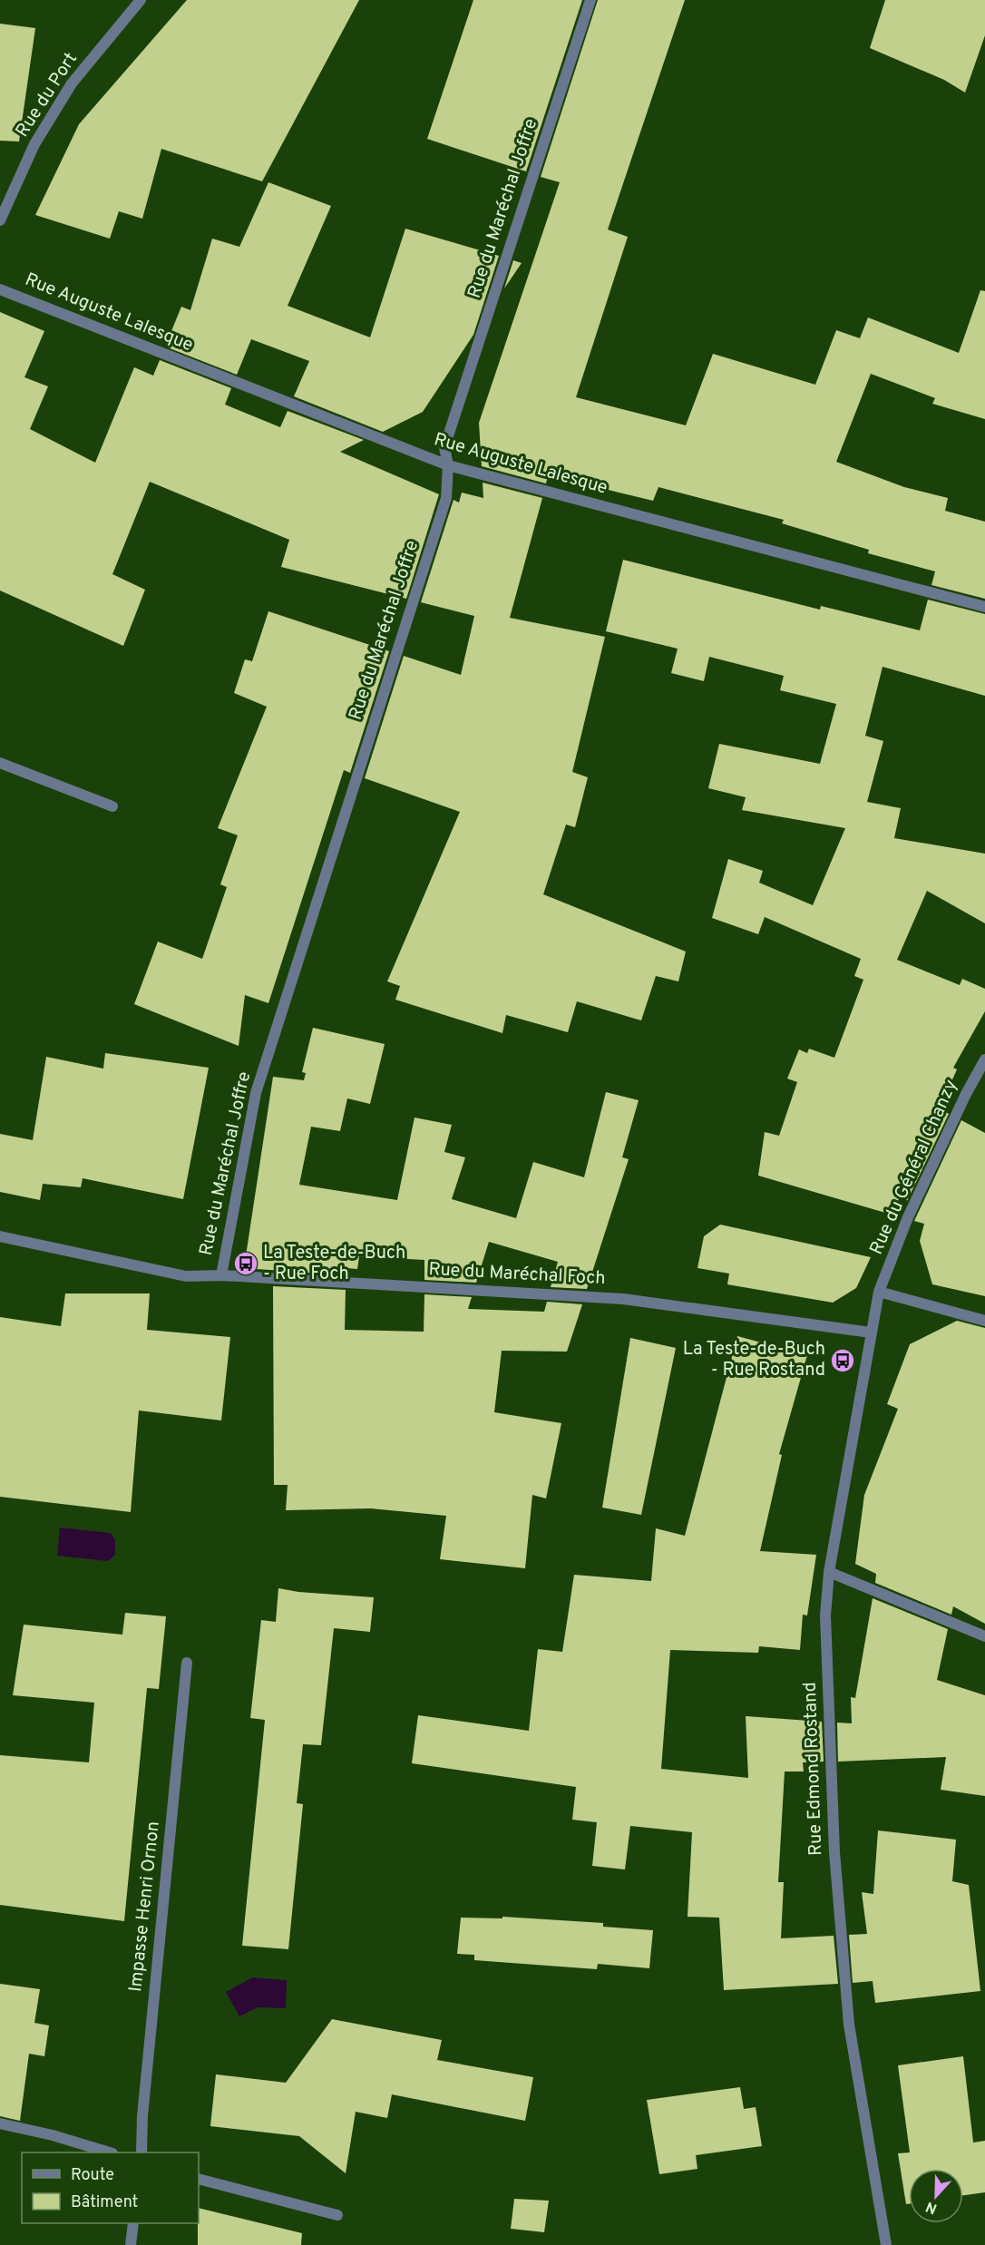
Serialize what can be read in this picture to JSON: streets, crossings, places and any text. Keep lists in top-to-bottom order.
{
  "streets": {
    "street": [
      "Rue du Port",
      "Rue du Maréchal Joffre",
      "Rue Auguste Lalesque",
      "Rue du Général Chanzy",
      "Rue du Maréchal Foch",
      "Rue Edmond Rostand",
      "Impasse Henri Ornon"
    ]
  },
  "crossings": [
    ["Rue du Maréchal Joffre", "Rue Auguste Lalesque"],
    ["Rue du Maréchal Joffre", "Rue du Maréchal Foch"],
    ["Rue du Général Chanzy", "Rue Edmond Rostand"],
    ["Rue du Maréchal Foch", "Rue Edmond Rostand"]
  ],
  "places": {
    "bus stop": ["La Teste-de-Buch - Rue Foch", "La Teste-de-Buch - Rue Rostand"]
  },
  "legend": ["Route", "Bâtiment"],
  "north": "bottom"
}
